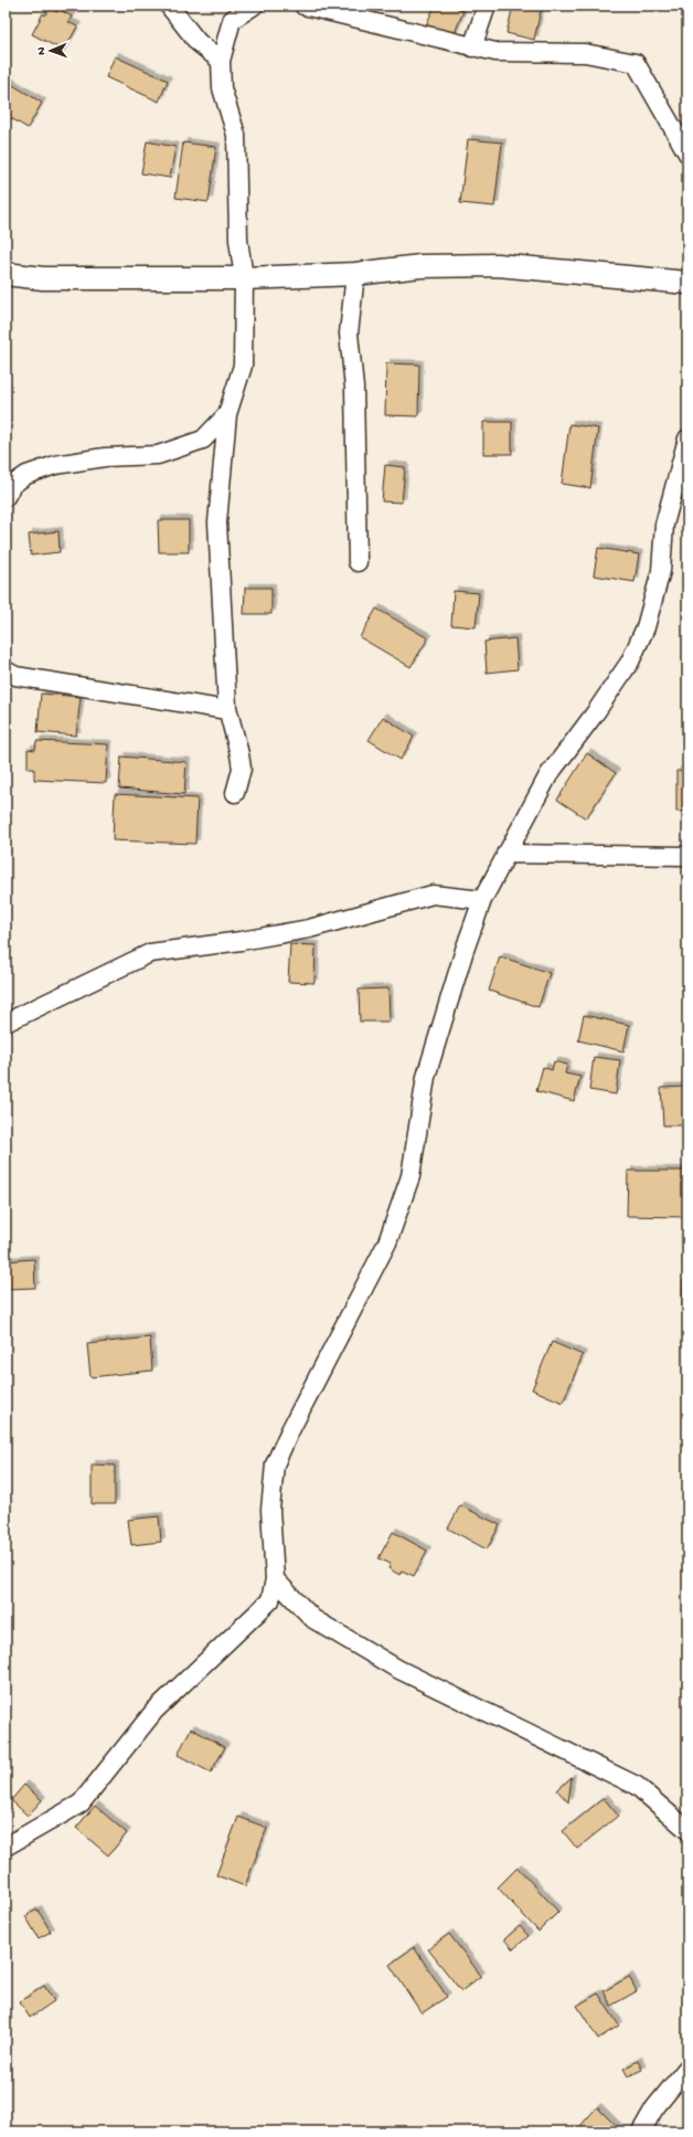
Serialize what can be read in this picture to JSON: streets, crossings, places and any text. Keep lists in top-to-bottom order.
{
  "north": "left"
}
